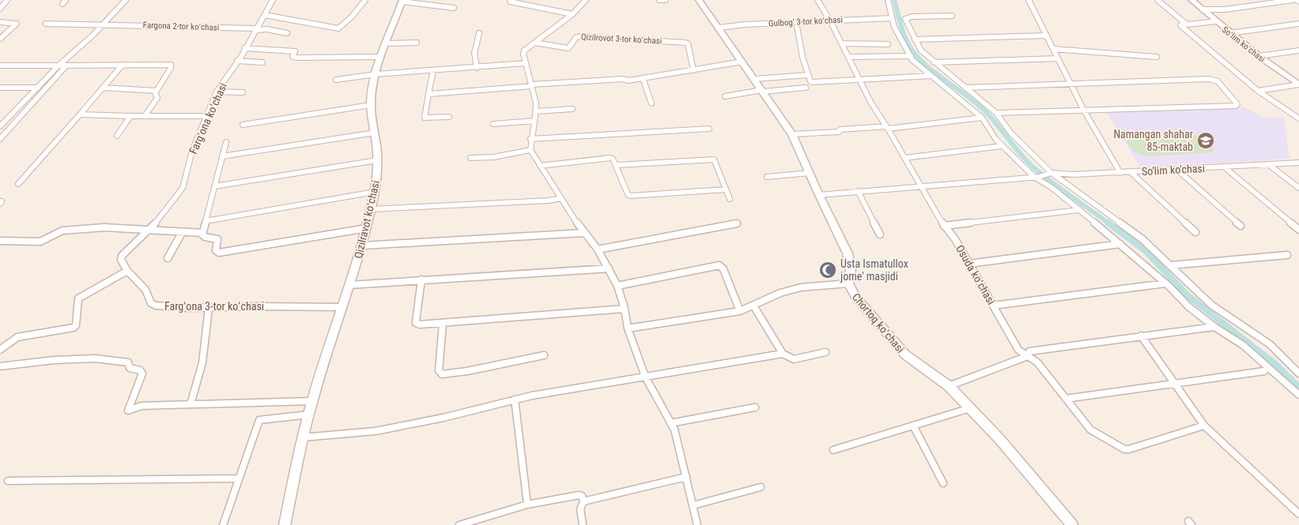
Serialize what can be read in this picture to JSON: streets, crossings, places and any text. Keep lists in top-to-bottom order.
{
  "streets": {
    "street": [
      "Gulbog' 3-tor koʻchasi",
      "Fargona 2-tor koʻchasi",
      "Qizilrovot 3-tor koʻchasi",
      "Soʻlim koʻchasi",
      "Fargʻona koʻchasi",
      "So'lim ko'chasi",
      "Qizilravot koʻchasi",
      "Osuda koʻchasi",
      "Fargʻona 3-tor koʻchasi",
      "Chortoq koʻchasi"
    ]
  },
  "crossings": [
    ["Gulbog' 3-tor koʻchasi", "Osuda koʻchasi"],
    ["Gulbog' 3-tor koʻchasi", "Chortoq koʻchasi"],
    ["Fargona 2-tor koʻchasi", "Fargʻona koʻchasi"],
    ["Fargʻona koʻchasi", "Fargʻona 3-tor koʻchasi"],
    ["Qizilravot koʻchasi", "Fargʻona 3-tor koʻchasi"]
  ],
  "places": {
    "school or university": ["Namangan shahar 85-maktab"],
    "mosque": ["Usta Ismatullox jome' masjidi"]
  }
}
